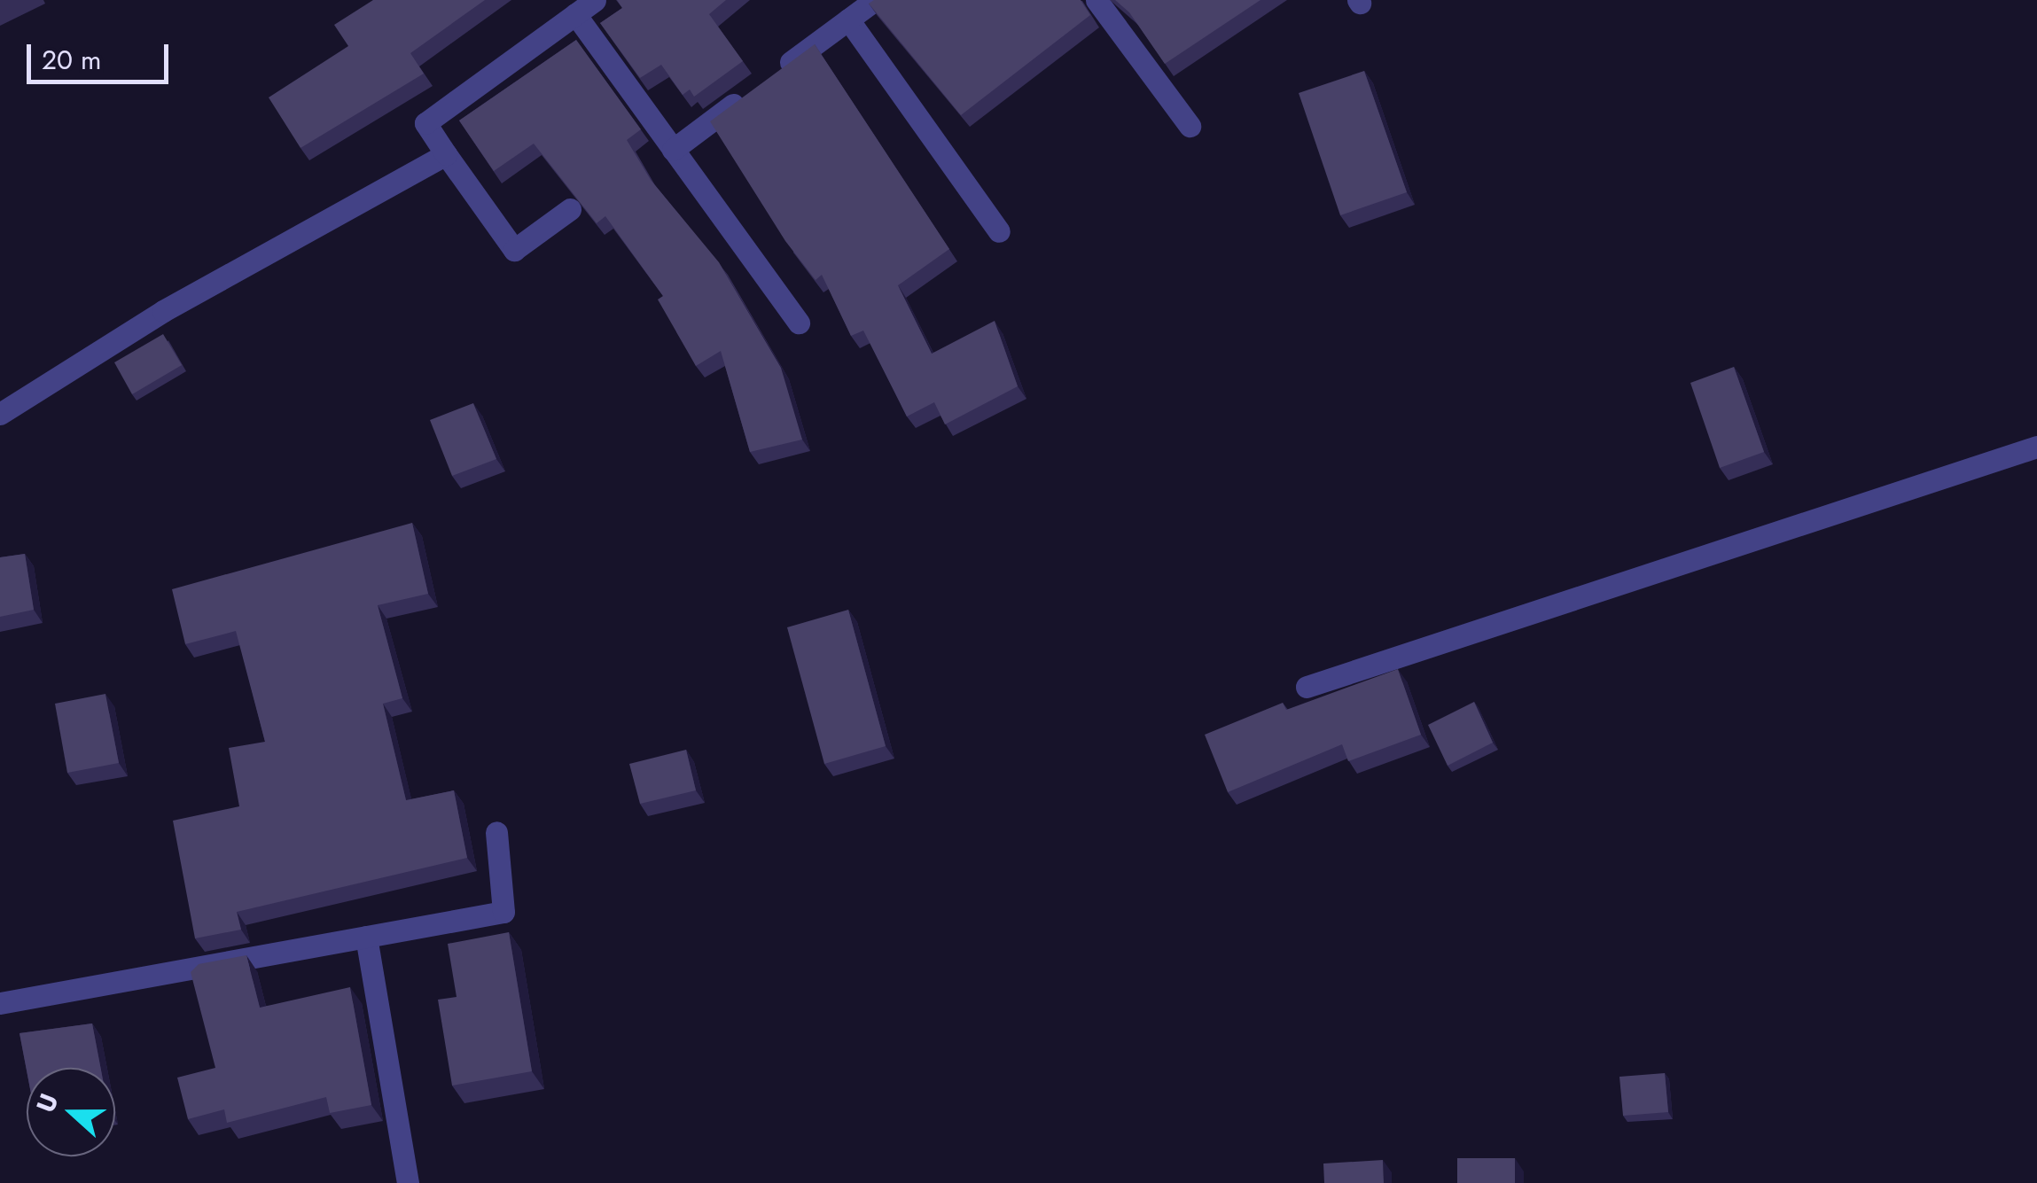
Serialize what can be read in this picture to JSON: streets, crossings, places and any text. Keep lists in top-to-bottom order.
{
  "scale_bar": "20 m",
  "north": "left"
}
